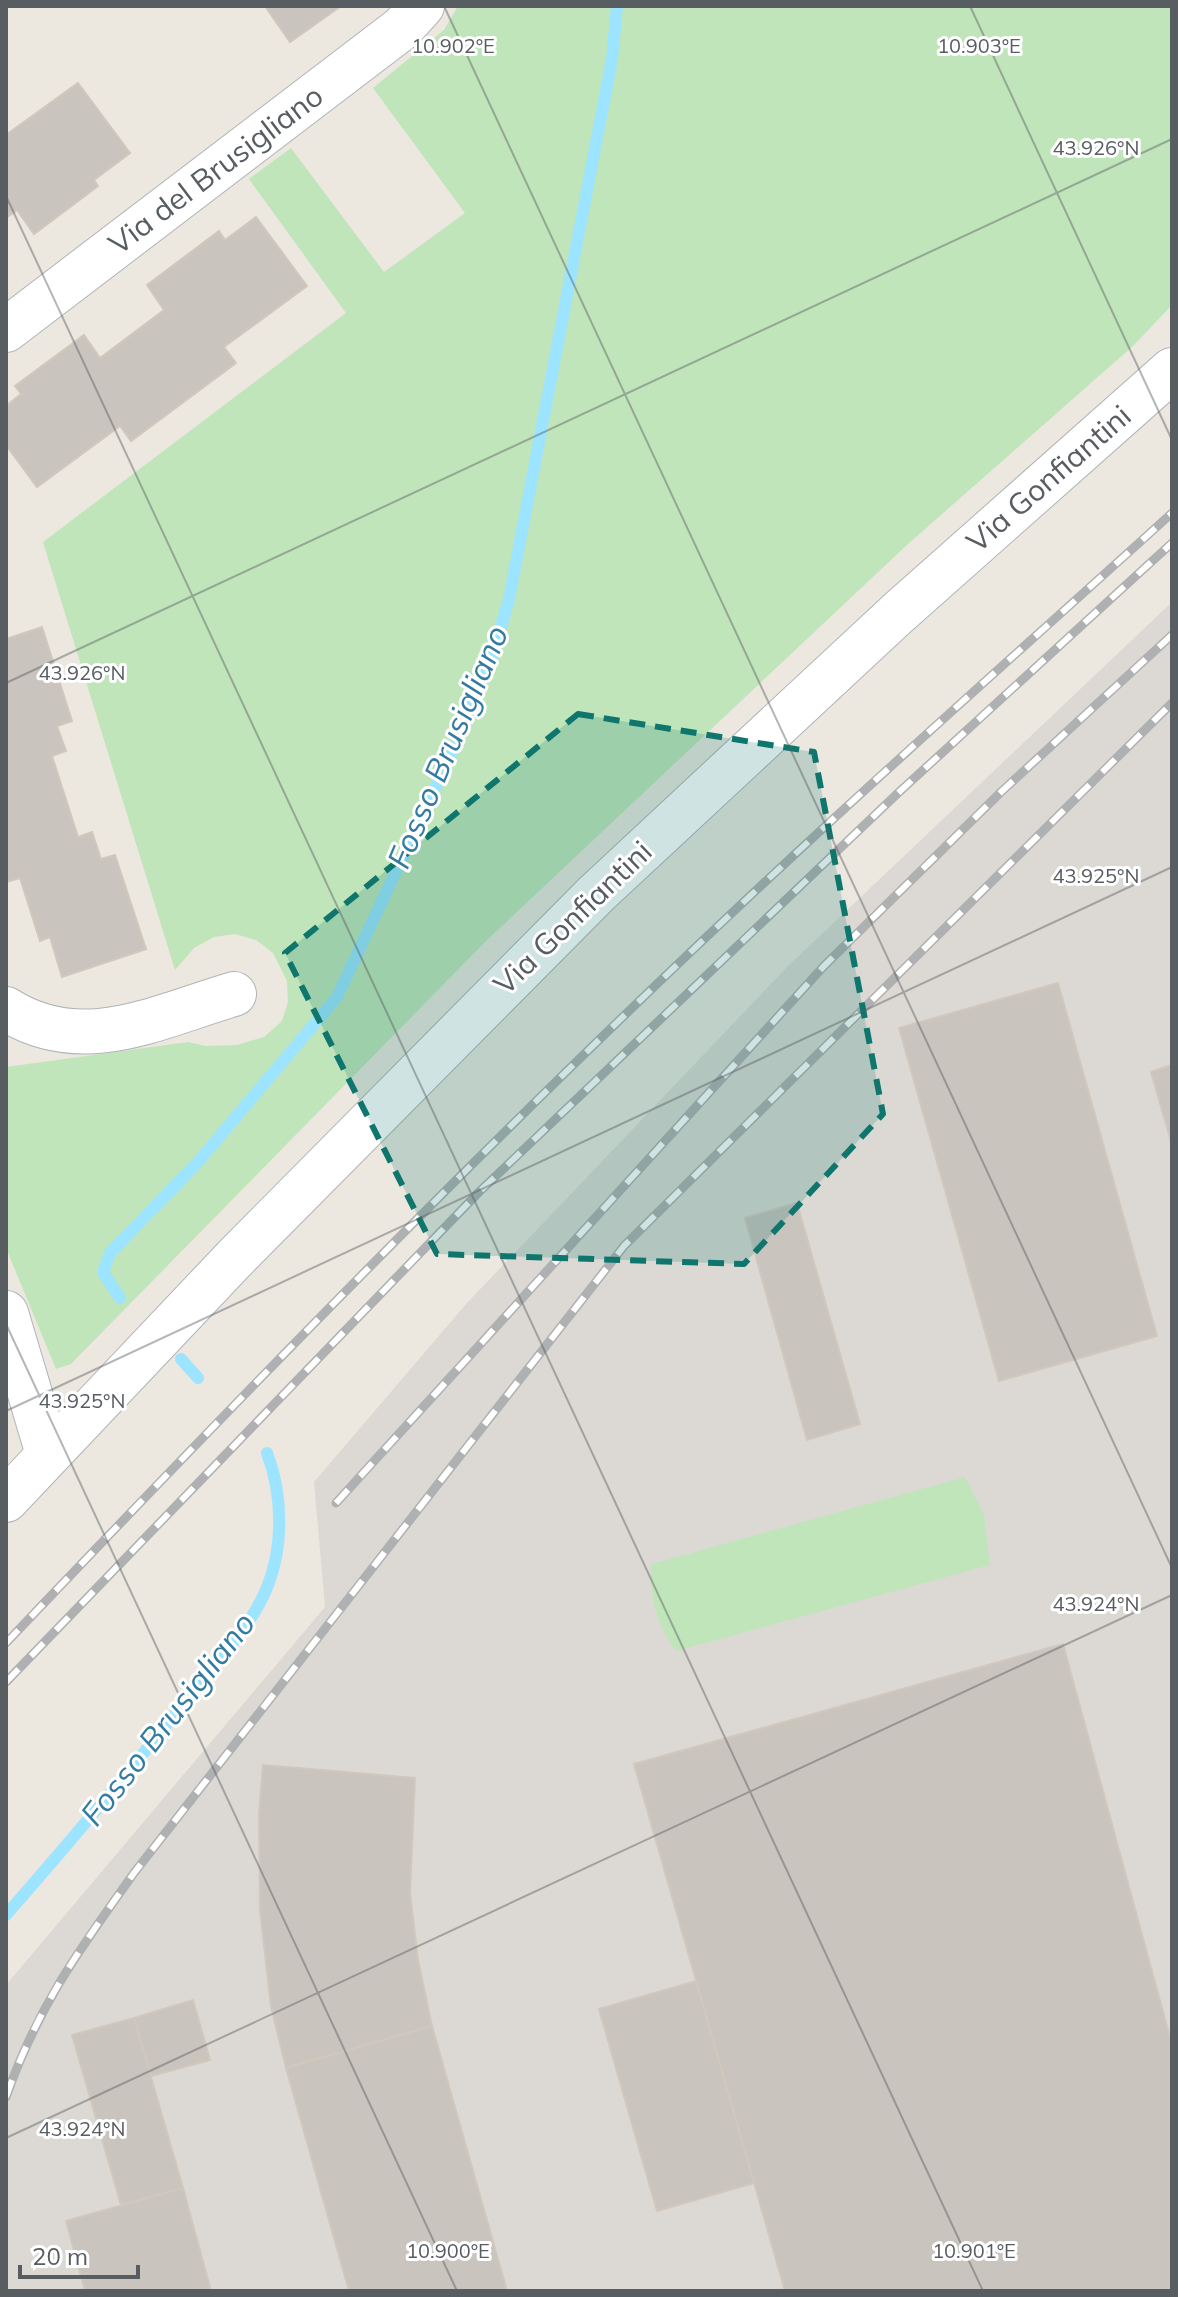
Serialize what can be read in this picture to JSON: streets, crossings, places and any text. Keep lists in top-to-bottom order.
{
  "streets": {
    "street": ["Via del Brusigliano", "Via Gonfiantini"]
  },
  "water": ["Fosso Brusigliano"],
  "scale_bar": "20 m",
  "coordinates": [
    "10.902°E",
    "10.903°E",
    "43.926°N",
    "43.925°N",
    "43.924°N",
    "10.900°E",
    "10.901°E"
  ]
}
